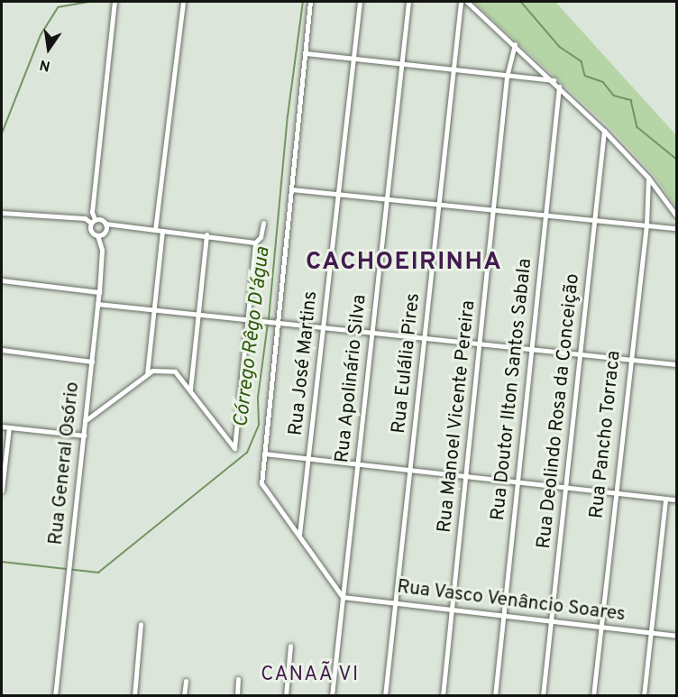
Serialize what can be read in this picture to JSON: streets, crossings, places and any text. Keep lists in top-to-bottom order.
{
  "streets": {
    "street": [
      "Rua José Martins",
      "Rua Eulália Pires",
      "Rua Apolinário Silva",
      "Rua Doutor Ilton Santos Sabala",
      "Rua Deolindo Rosa da Conceição",
      "Rua Manoel Vicente Pereira",
      "Rua Pancho Torraca",
      "Rua General Osório",
      "Rua Vasco Venâncio Soares"
    ]
  },
  "crossings": [
    ["Rua Eulália Pires", "Rua Vasco Venâncio Soares"],
    ["Rua Apolinário Silva", "Rua Vasco Venâncio Soares"],
    ["Rua Doutor Ilton Santos Sabala", "Rua Vasco Venâncio Soares"],
    ["Rua Deolindo Rosa da Conceição", "Rua Vasco Venâncio Soares"],
    ["Rua Manoel Vicente Pereira", "Rua Vasco Venâncio Soares"],
    ["Rua Pancho Torraca", "Rua Vasco Venâncio Soares"]
  ],
  "districts": ["CACHOEIRINHA", "CANAÃ VI"],
  "water": ["Córrego Rêgo D'água"],
  "north": "bottom"
}
